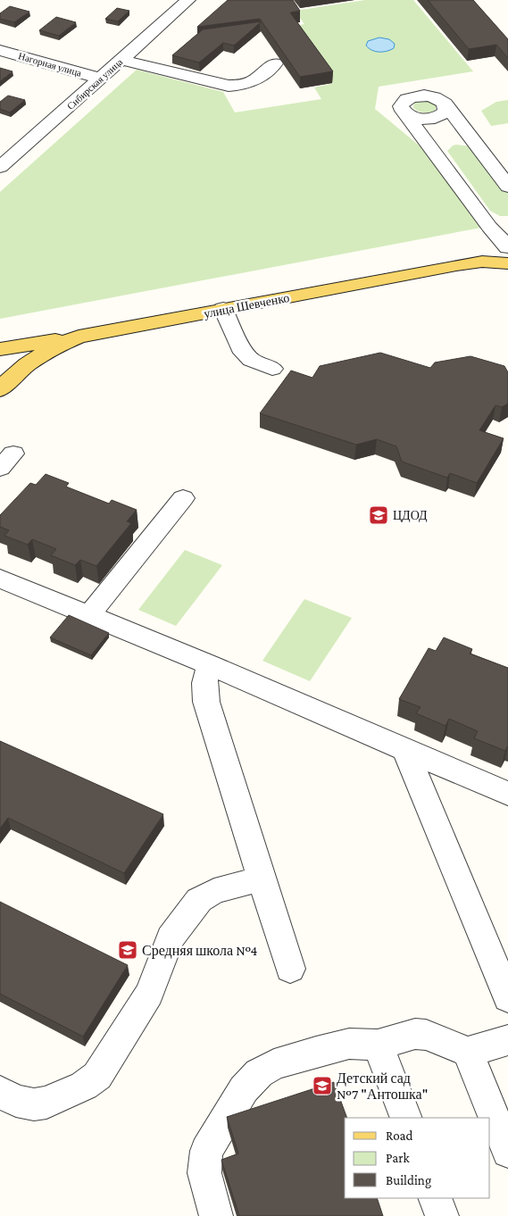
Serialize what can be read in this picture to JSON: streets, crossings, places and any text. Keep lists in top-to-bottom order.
{
  "streets": {
    "main road": ["улица Шевченко"],
    "street": ["Нагорная улица", "Сибирская улица"]
  },
  "crossings": [
    ["Нагорная улица", "Сибирская улица"]
  ],
  "places": {
    "school or university": ["ЦДОД", "Средняя школа №4", "Детский сад №7 \"Антошка\""]
  },
  "legend": ["Road", "Park", "Building"]
}
